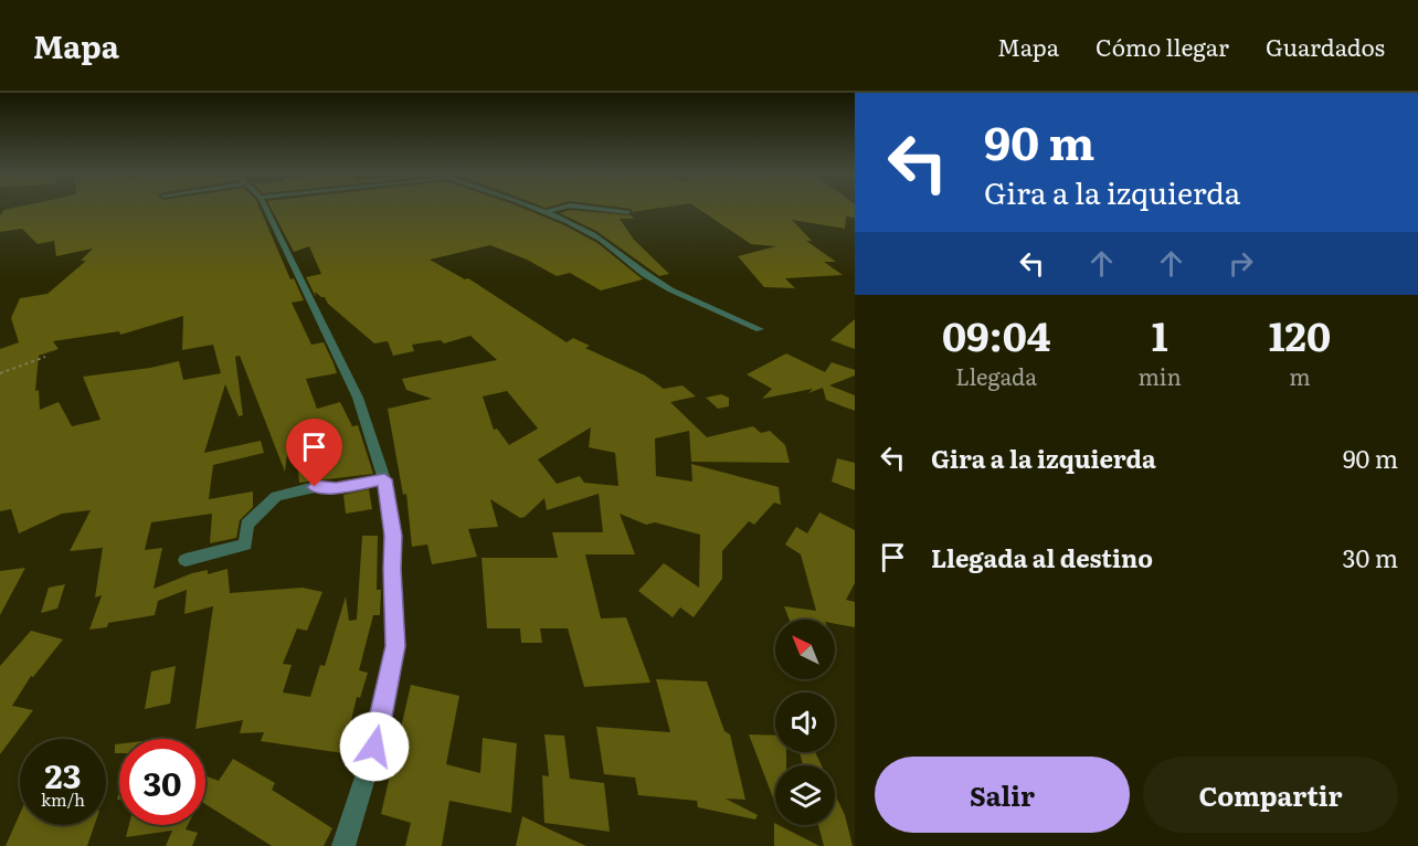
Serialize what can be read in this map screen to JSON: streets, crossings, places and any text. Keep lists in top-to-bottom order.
{
  "north": "top left",
  "page": {
    "header": "Mapa",
    "nav": ["Mapa", "Cómo llegar", "Guardados"],
    "turn": ["90 m", "Gira a la izquierda"],
    "eta": [
      "09:04",
      "Llegada",
      "1",
      "min",
      "120",
      "m"
    ],
    "list": [
      {
        "name": "Gira a la izquierda",
        "value": "90 m"
      },
      {
        "name": "Llegada al destino",
        "value": "30 m"
      }
    ],
    "speed": "23 km/h",
    "limit": "30",
    "buttons": ["Salir", "Compartir"]
  }
}
